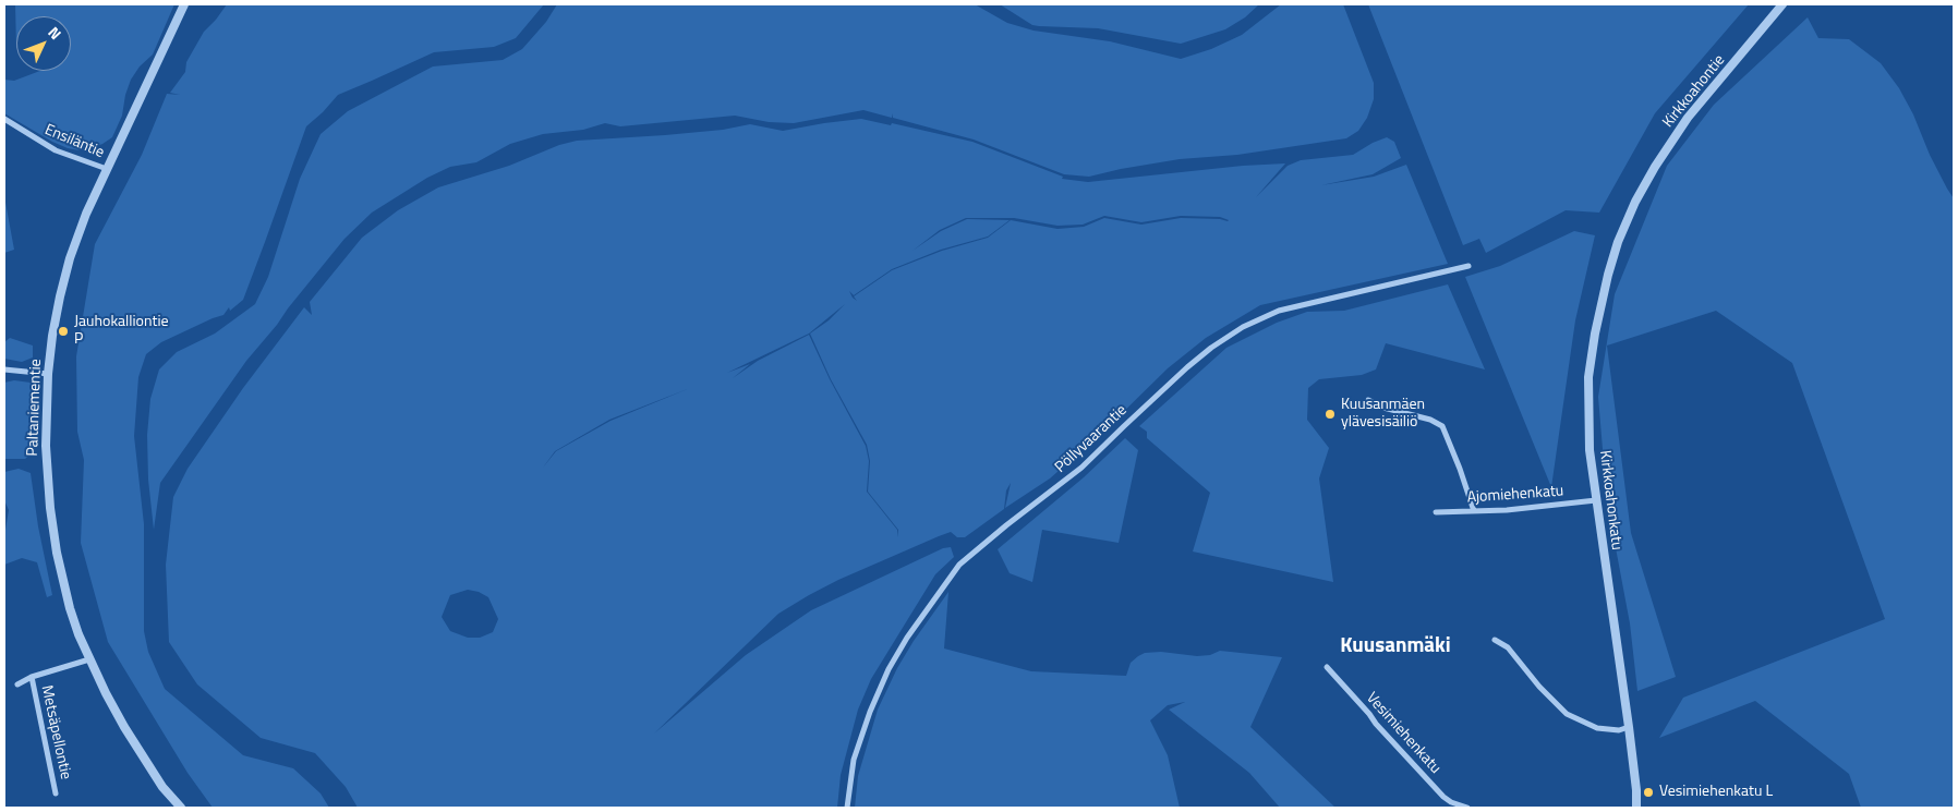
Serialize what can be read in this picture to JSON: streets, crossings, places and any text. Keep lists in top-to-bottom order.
{
  "streets": {
    "street": [
      "Kirkkoahontie",
      "Ensiläntie",
      "Paltaniementie",
      "Pöllyvaarantie",
      "Ajomiehenkatu",
      "Kirkkoahonkatu",
      "Metsäpellontie",
      "Vesimiehenkatu"
    ]
  },
  "crossings": [
    ["Kirkkoahontie", "Kirkkoahonkatu"],
    ["Ensiläntie", "Paltaniementie"],
    ["Paltaniementie", "Metsäpellontie"],
    ["Ajomiehenkatu", "Kirkkoahonkatu"]
  ],
  "districts": ["Kuusanmäki"],
  "places": ["Jauhokalliontie P", "Kuusanmäen ylävesisäiliö", "Vesimiehenkatu L"],
  "north": "top right"
}
